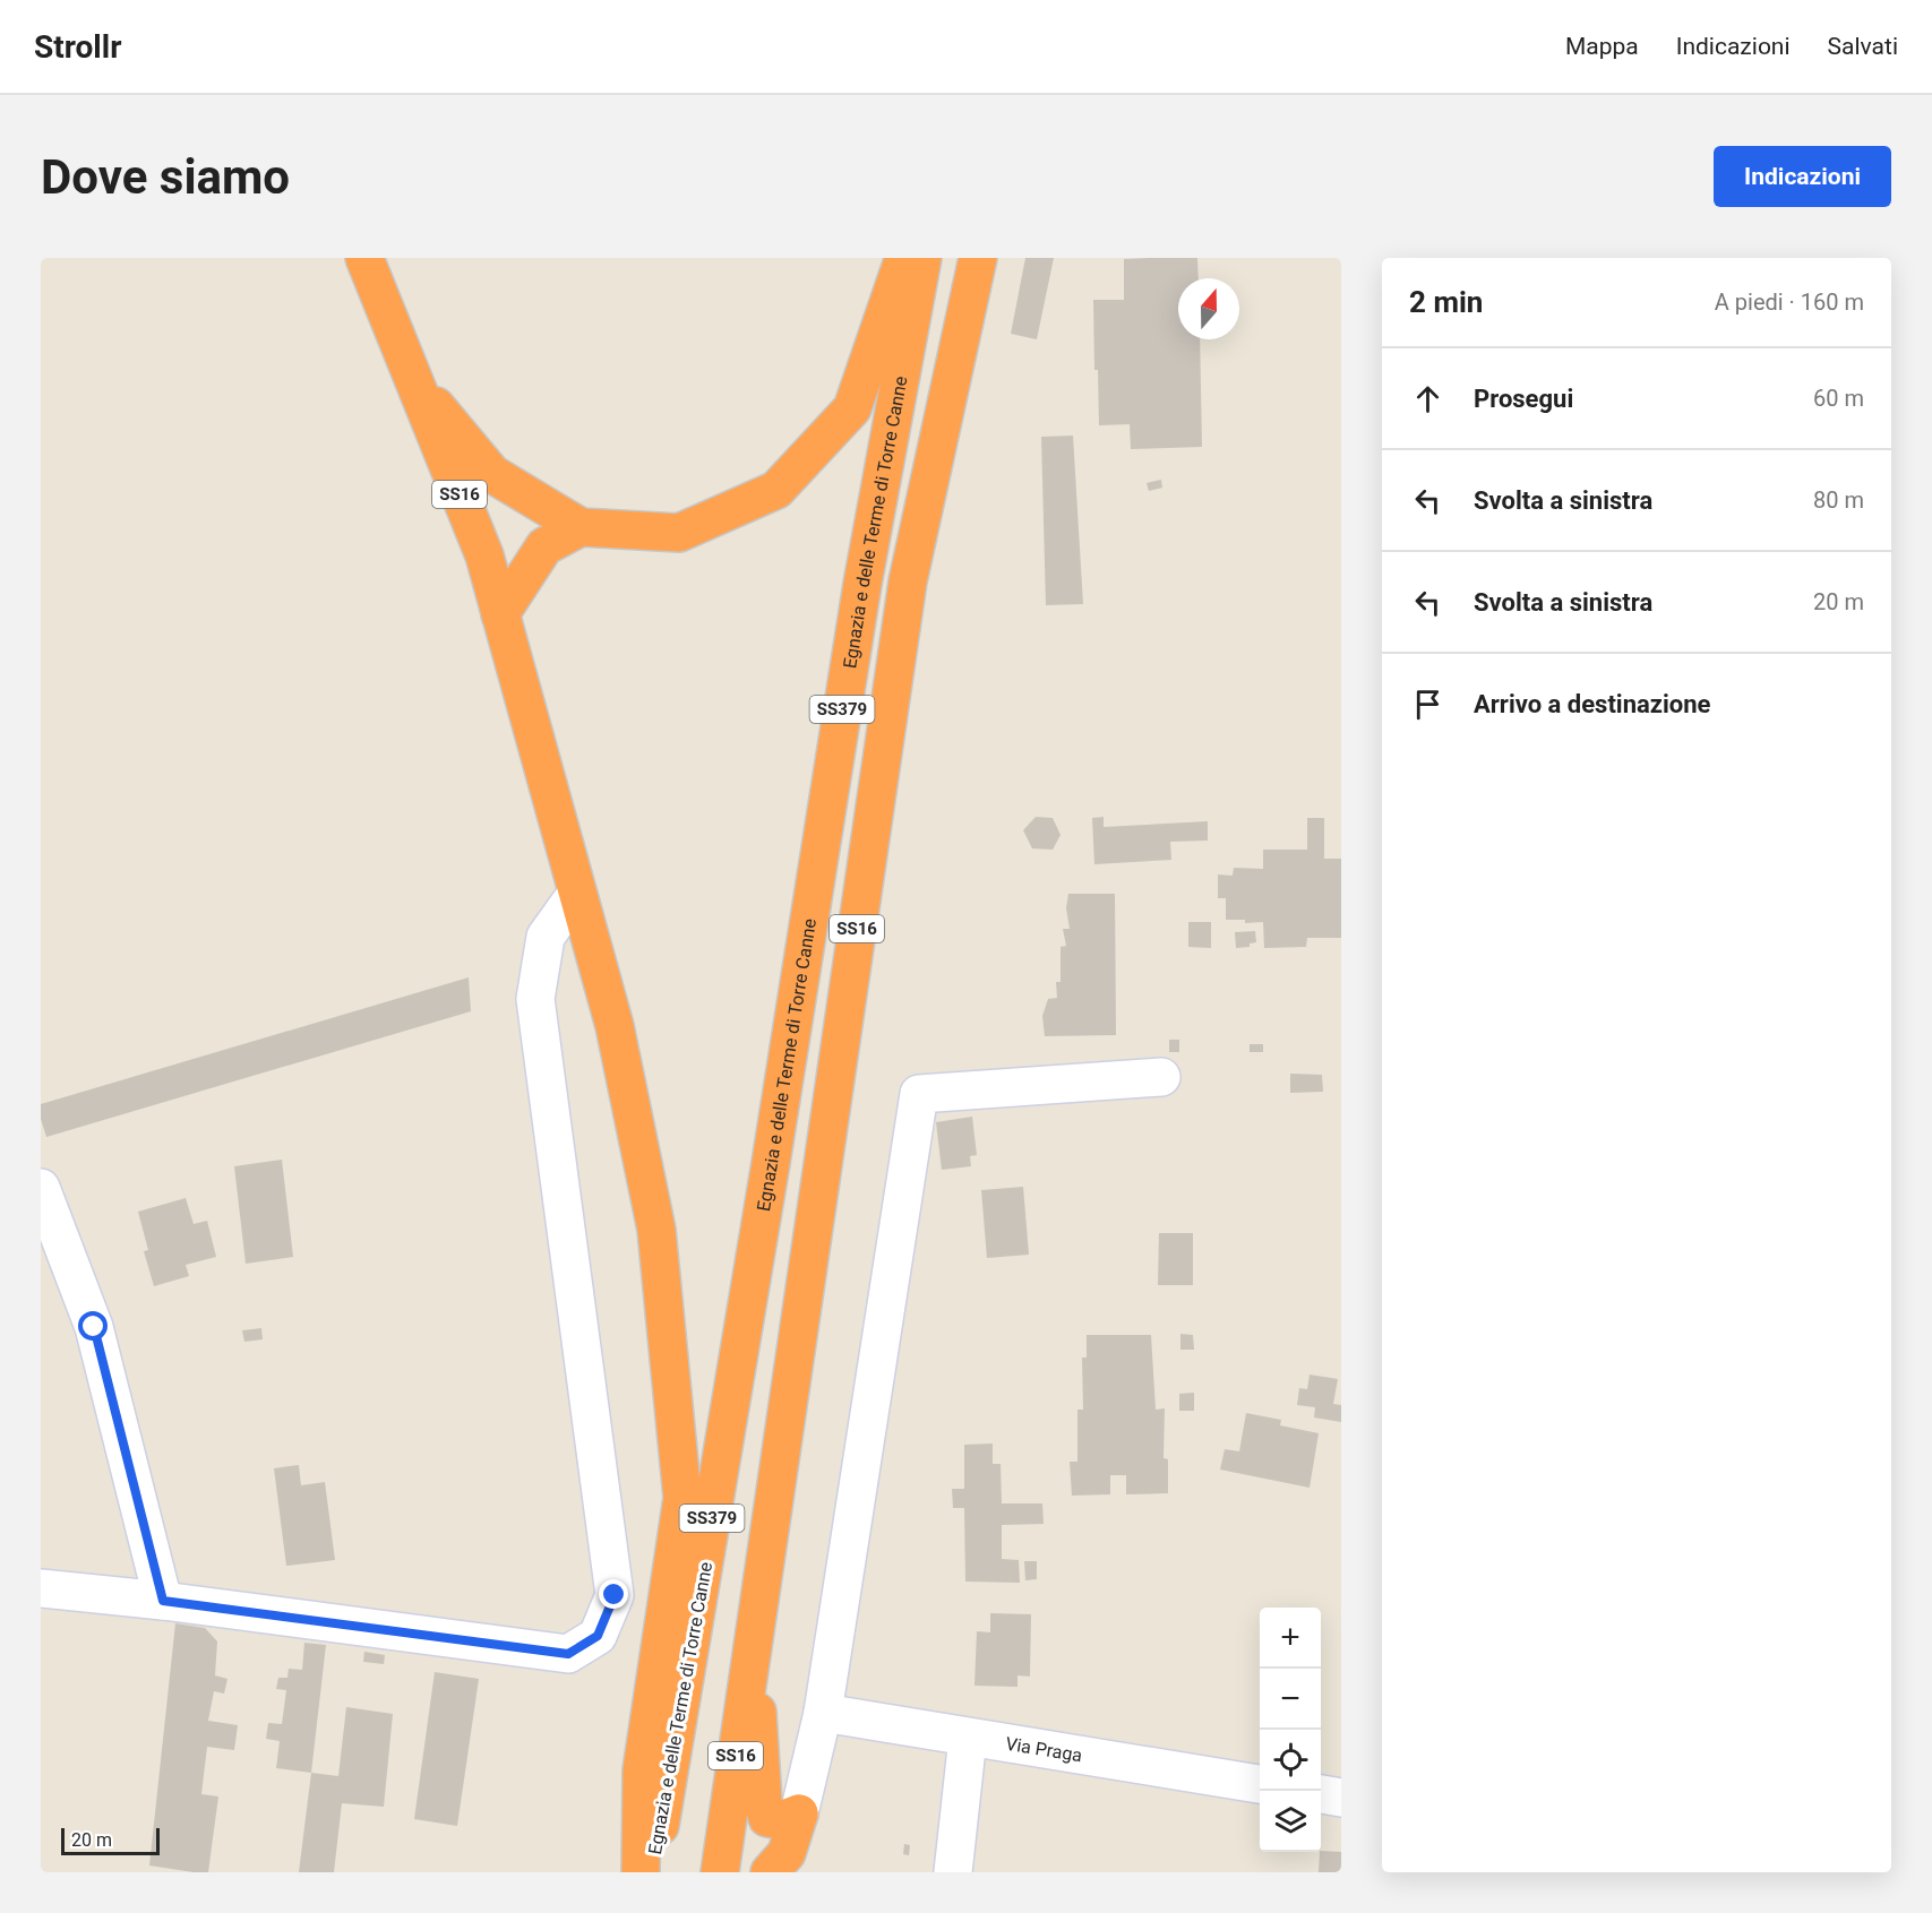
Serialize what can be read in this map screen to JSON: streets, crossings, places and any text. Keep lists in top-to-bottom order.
{
  "streets": {
    "highway": ["SS16", "Egnazia e delle Terme di Torre Canne", "SS379"],
    "street": ["Via Praga"]
  },
  "crossings": [
    ["SS16", "SS379"]
  ],
  "scale_bar": "20 m",
  "north": "top",
  "page": {
    "header": "Strollr",
    "nav": ["Mappa", "Indicazioni", "Salvati"],
    "buttons": "Indicazioni",
    "title": "Dove siamo",
    "heading": ["2 min", "A piedi · 160 m"],
    "list": [
      ["Prosegui", "60 m"],
      ["Svolta a sinistra", "80 m"],
      ["Svolta a sinistra", "20 m"],
      "Arrivo a destinazione"
    ],
    "map_buttons": ["+", "−"],
    "scale": "20 m"
  }
}
